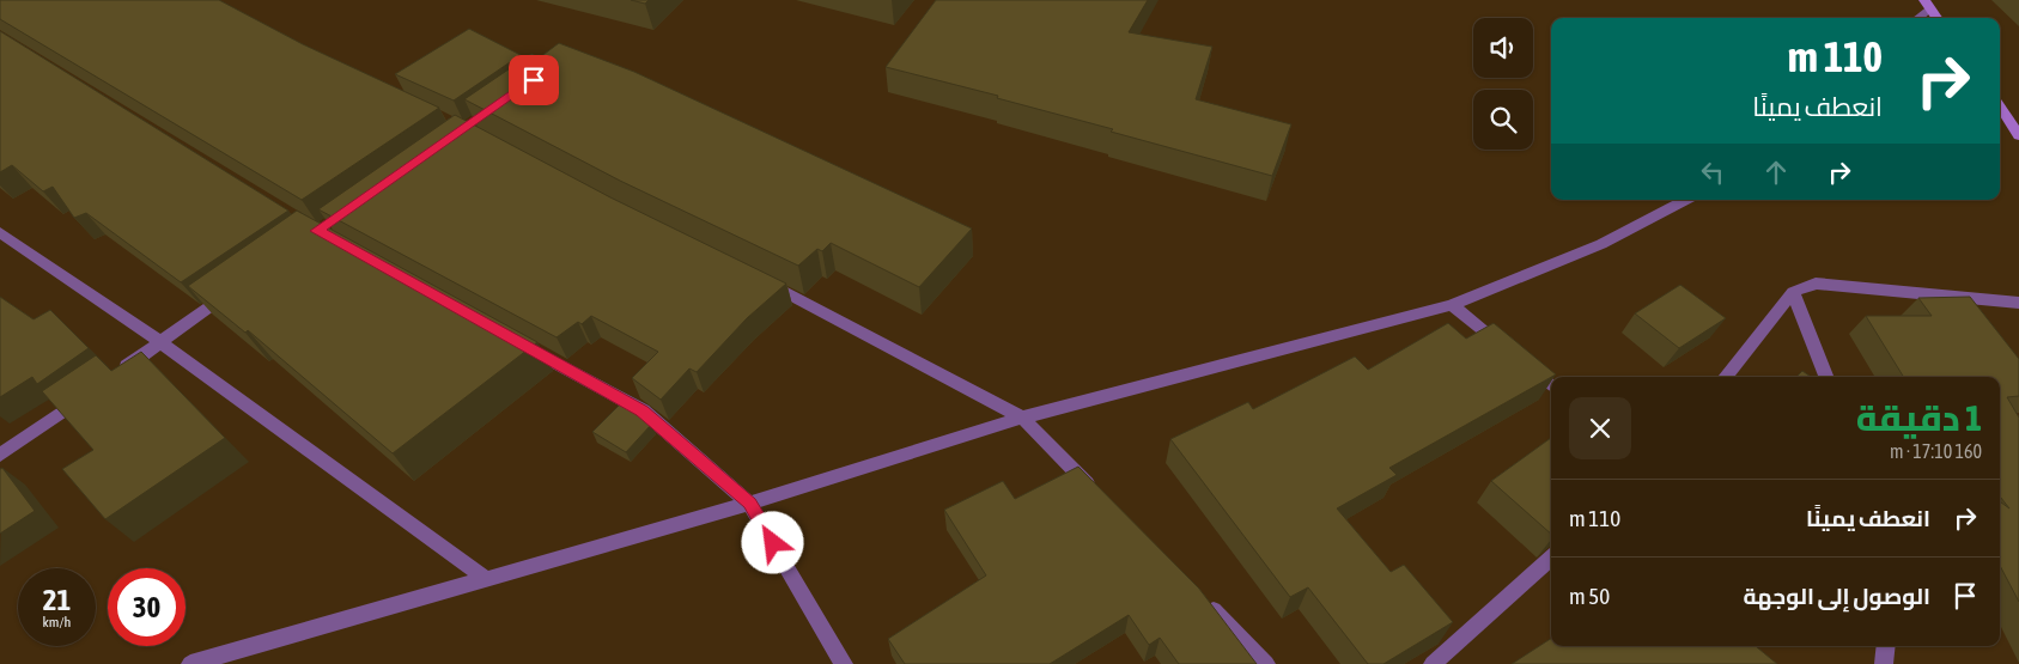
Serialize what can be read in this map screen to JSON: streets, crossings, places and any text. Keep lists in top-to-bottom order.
{
  "page": {
    "turn": ["110 m", "انعطف يمينًا"],
    "heading": ["1 دقيقة", "160 m · 17:10"],
    "list": [
      {
        "name": "انعطف يمينًا",
        "value": "110 m"
      },
      {
        "name": "الوصول إلى الوجهة",
        "value": "50 m"
      }
    ],
    "speed": "21 km/h",
    "limit": "30"
  }
}
